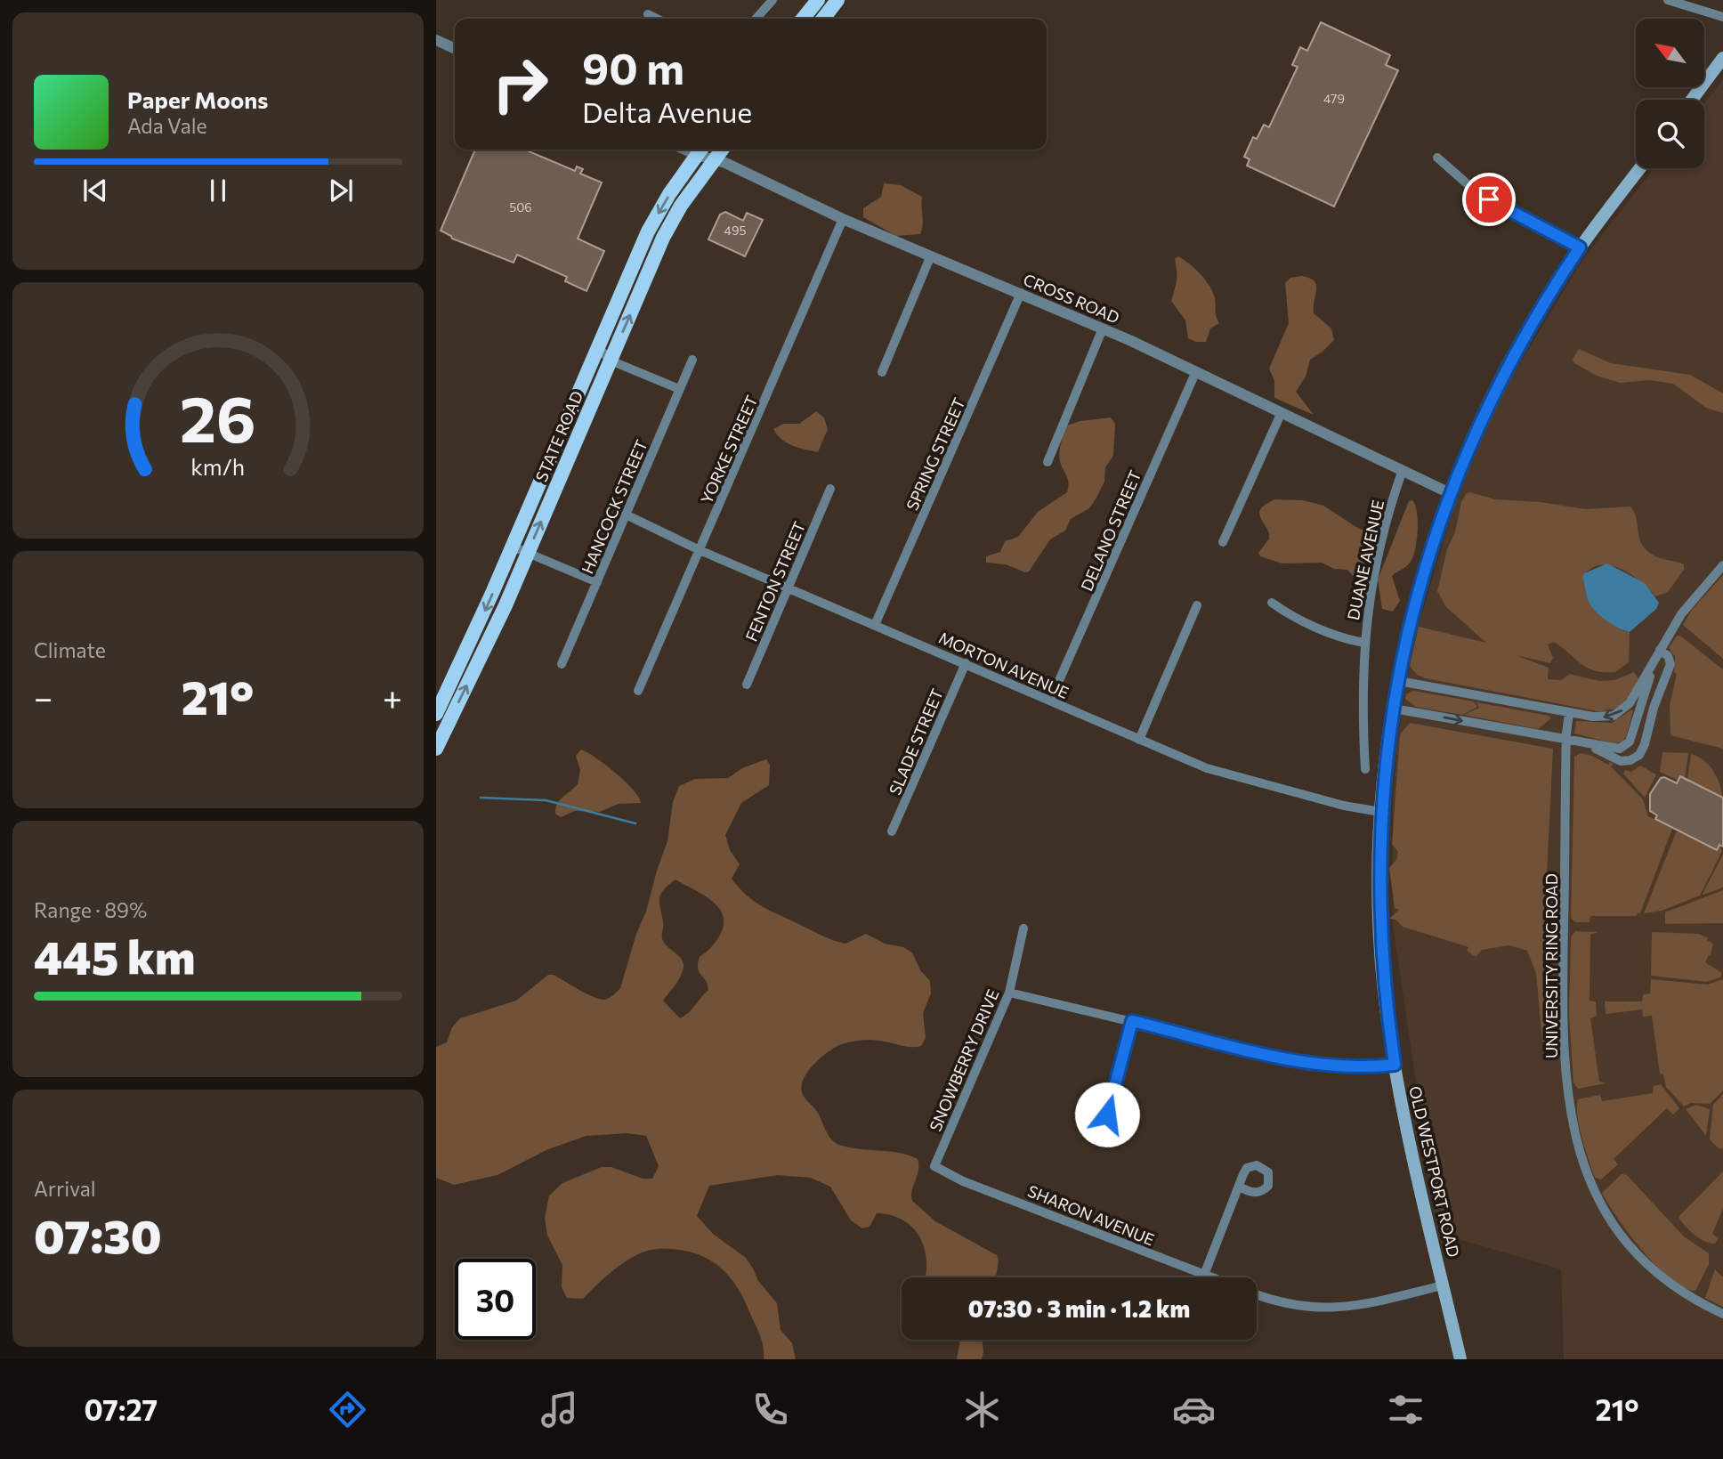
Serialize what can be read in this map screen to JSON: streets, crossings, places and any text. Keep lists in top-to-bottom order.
{
  "streets": {
    "main road": ["STATE ROAD", "OLD WESTPORT ROAD"],
    "street": [
      "CROSS ROAD",
      "YORKE STREET",
      "SPRING STREET",
      "HANCOCK STREET",
      "DELANO STREET",
      "DUANE AVENUE",
      "FENTON STREET",
      "MORTON AVENUE",
      "SLADE STREET",
      "UNIVERSITY RING ROAD",
      "SNOWBERRY DRIVE",
      "SHARON AVENUE"
    ]
  },
  "crossings": [
    ["CROSS ROAD", "STATE ROAD"],
    ["CROSS ROAD", "YORKE STREET"],
    ["CROSS ROAD", "SPRING STREET"],
    ["CROSS ROAD", "DELANO STREET"],
    ["CROSS ROAD", "DUANE AVENUE"],
    ["CROSS ROAD", "OLD WESTPORT ROAD"],
    ["YORKE STREET", "MORTON AVENUE"],
    ["SPRING STREET", "MORTON AVENUE"],
    ["HANCOCK STREET", "MORTON AVENUE"],
    ["DELANO STREET", "MORTON AVENUE"],
    ["FENTON STREET", "MORTON AVENUE"],
    ["MORTON AVENUE", "SLADE STREET"],
    ["MORTON AVENUE", "OLD WESTPORT ROAD"],
    ["SNOWBERRY DRIVE", "SHARON AVENUE"]
  ],
  "house_numbers": ["479", "506", "495"],
  "north": "top left",
  "page": {
    "turn": ["90 m", "Delta Avenue"],
    "song": ["Paper Moons", "Ada Vale"],
    "tile": [
      "Climate",
      ["Range · 89%", "445 km"],
      ["Arrival", "07:30"]
    ],
    "heat": ["−", "21°", "+"],
    "limit": "30",
    "trip": "07:30 · 3 min · 1.2 km",
    "tabs": ["07:27", "21°"],
    "gauge": ["26", "km/h"]
  }
}
